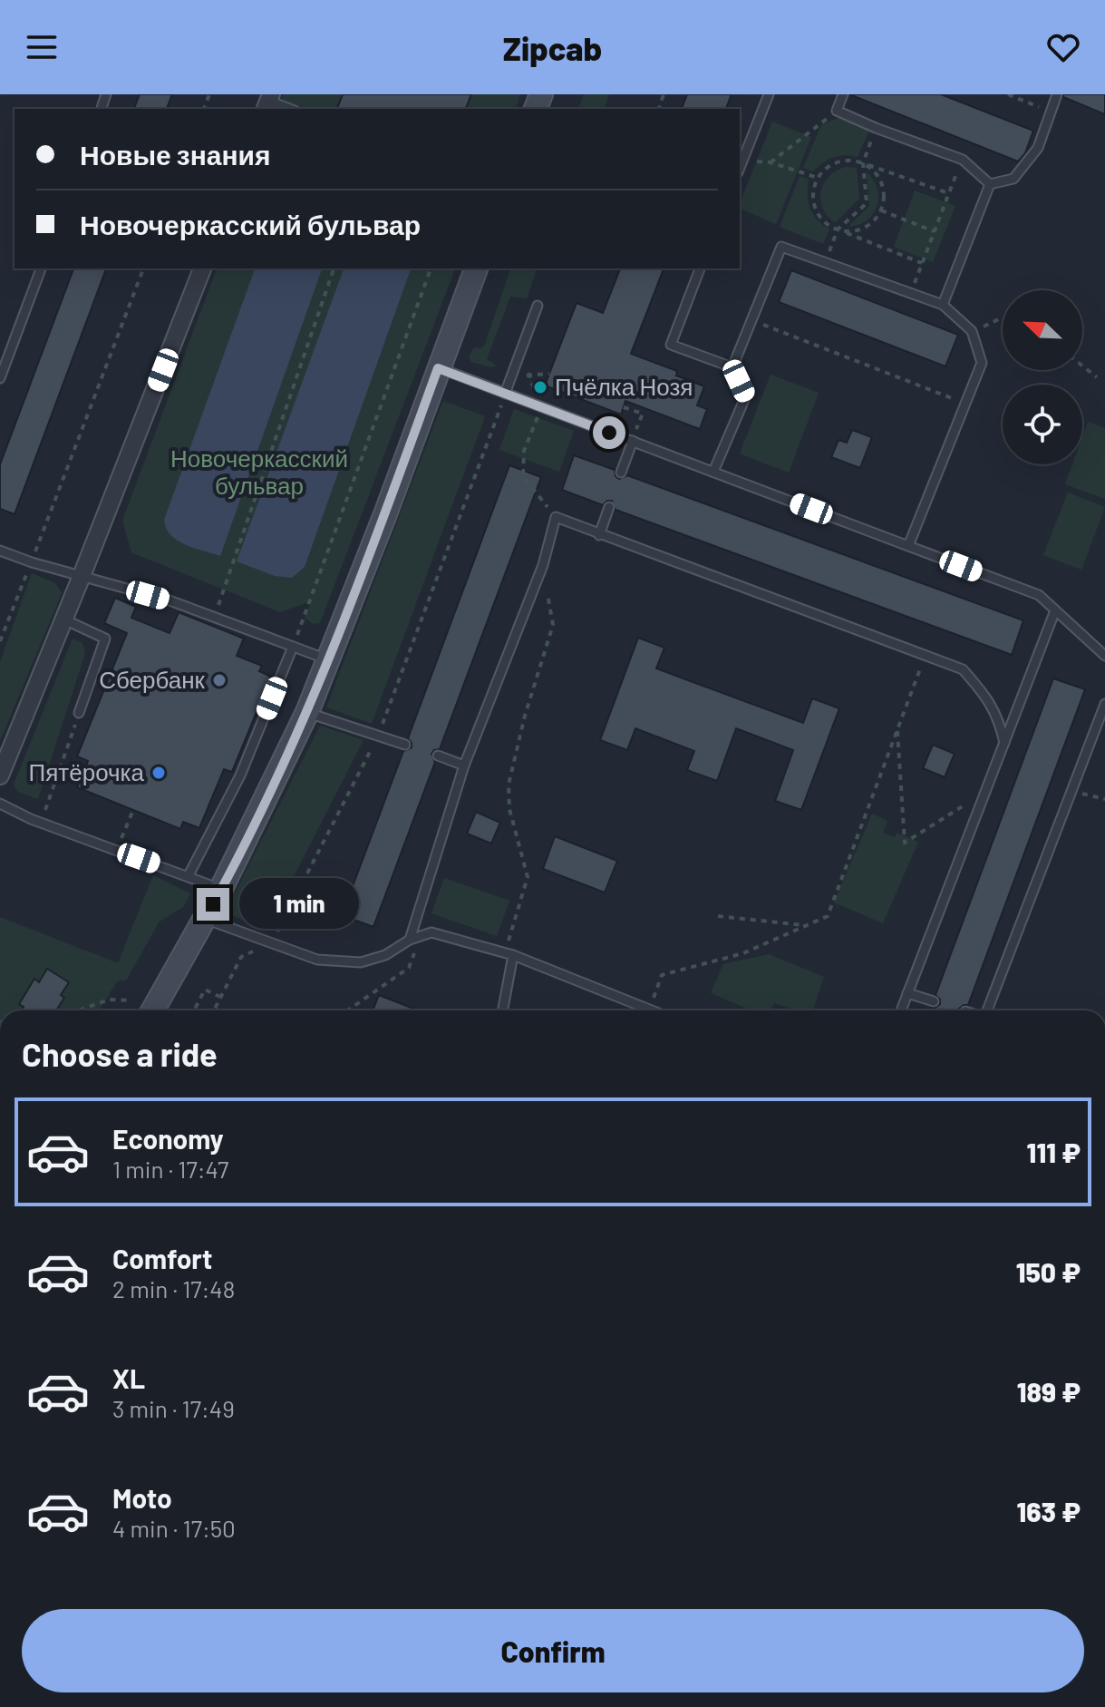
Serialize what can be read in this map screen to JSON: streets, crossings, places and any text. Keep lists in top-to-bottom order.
{
  "parks": ["Новочеркасский бульвар"],
  "places": ["Пчёлка Нозя", "Сбербанк", "Пятёрочка"],
  "north": "top left",
  "page": {
    "header": "Zipcab",
    "banner": ["Новые знания", "Новочеркасский бульвар"],
    "bubble": "1 min",
    "heading": "Choose a ride",
    "list": [
      {
        "name": "Economy",
        "note": "1 min · 17:47",
        "value": "111 ₽"
      },
      {
        "name": "Comfort",
        "note": "2 min · 17:48",
        "value": "150 ₽"
      },
      {
        "name": "XL",
        "note": "3 min · 17:49",
        "value": "189 ₽"
      },
      {
        "name": "Moto",
        "note": "4 min · 17:50",
        "value": "163 ₽"
      }
    ],
    "buttons": "Confirm"
  }
}
